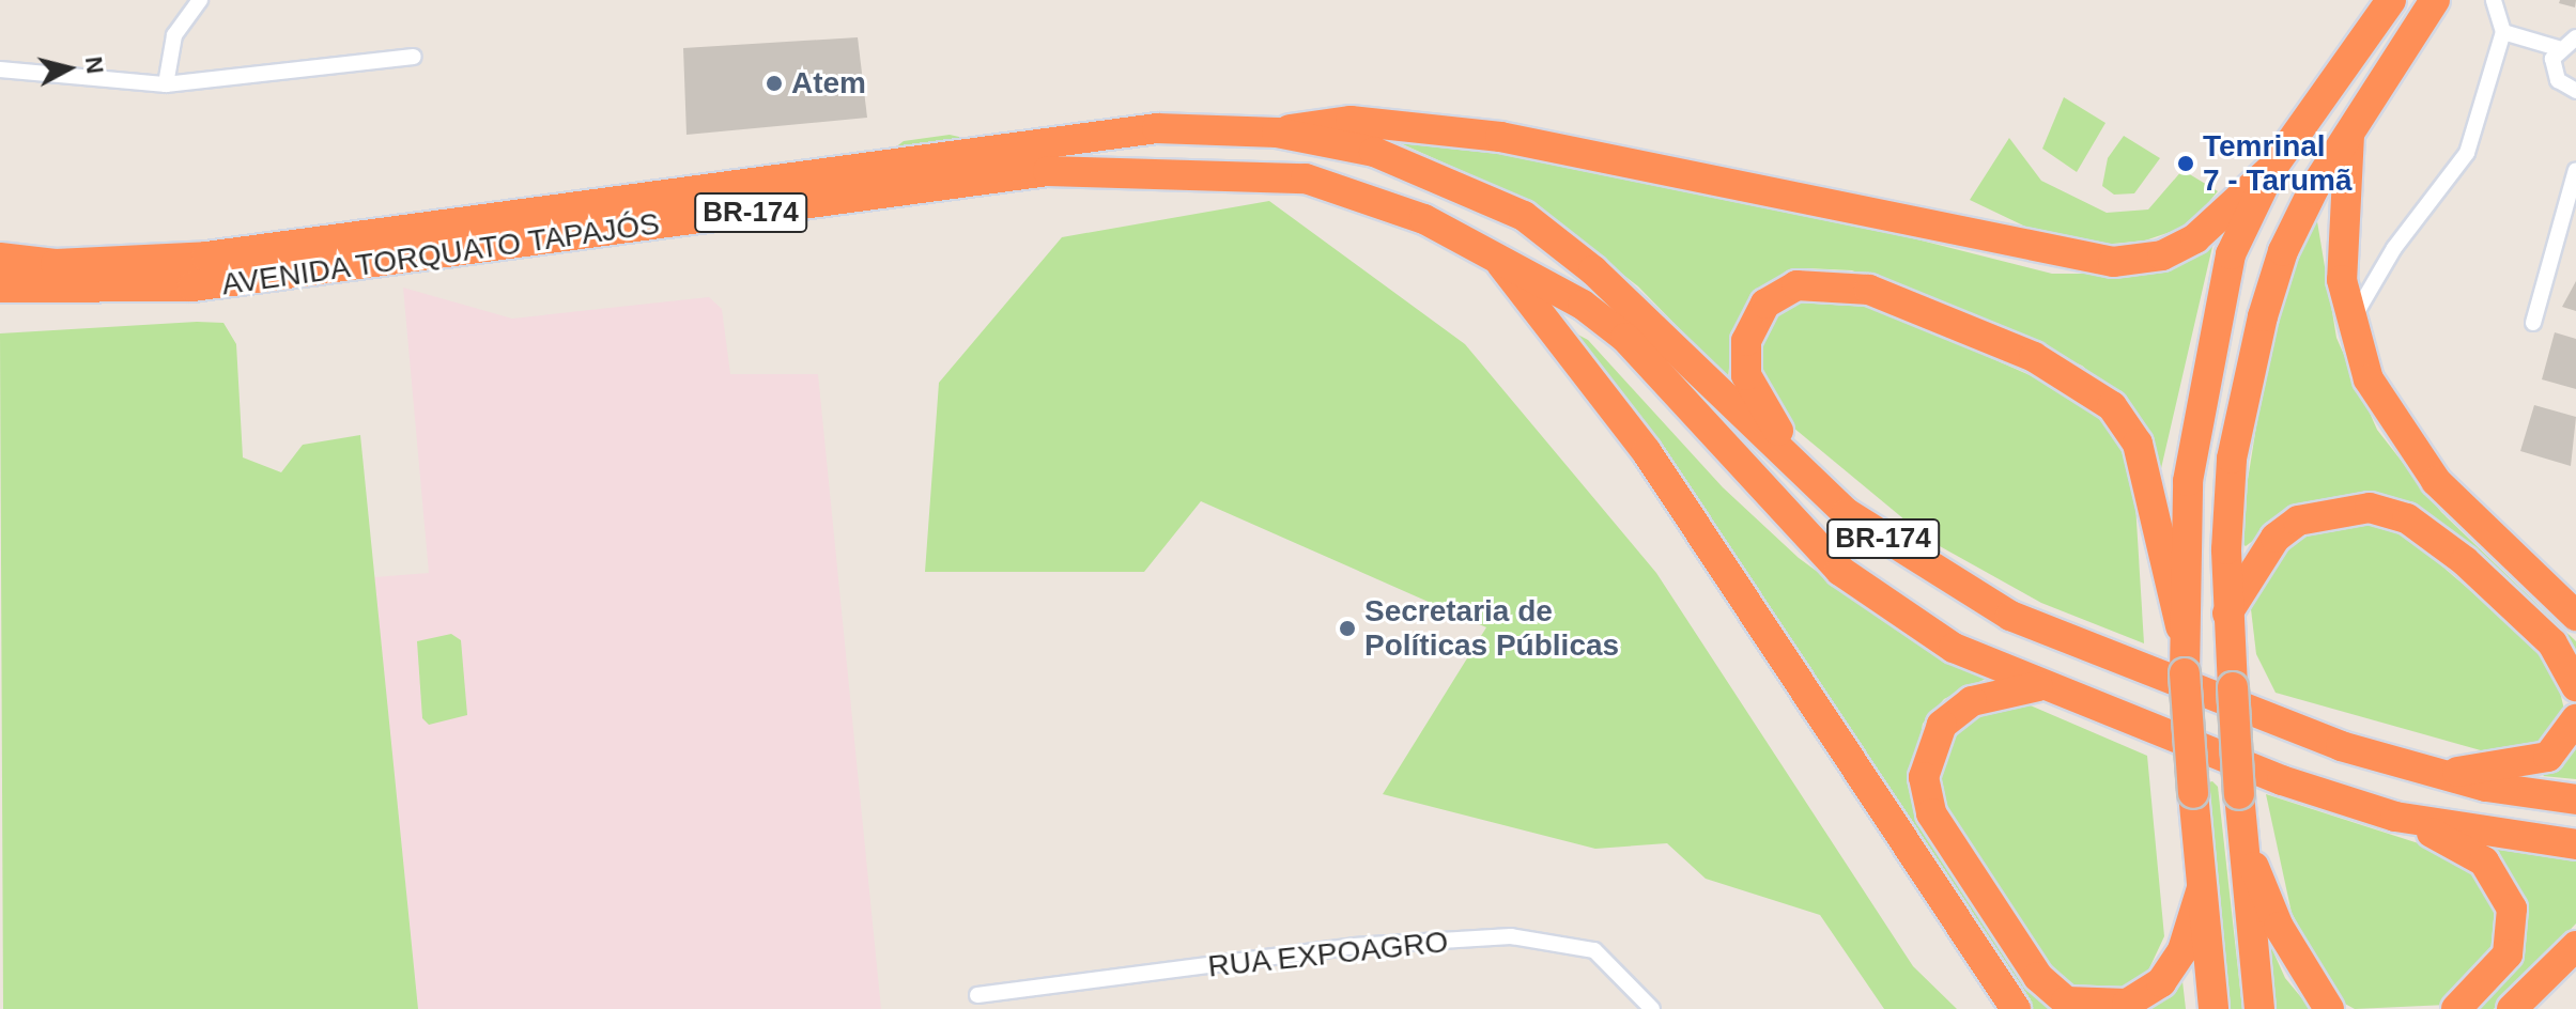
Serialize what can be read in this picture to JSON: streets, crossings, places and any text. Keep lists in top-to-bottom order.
{
  "streets": {
    "highway": ["BR-174", "AVENIDA TORQUATO TAPAJÓS"],
    "street": ["RUA EXPOAGRO"]
  },
  "places": ["Atem", "Temrinal 7 - Tarumã", "Secretaria de Políticas Públicas"],
  "north": "right"
}
